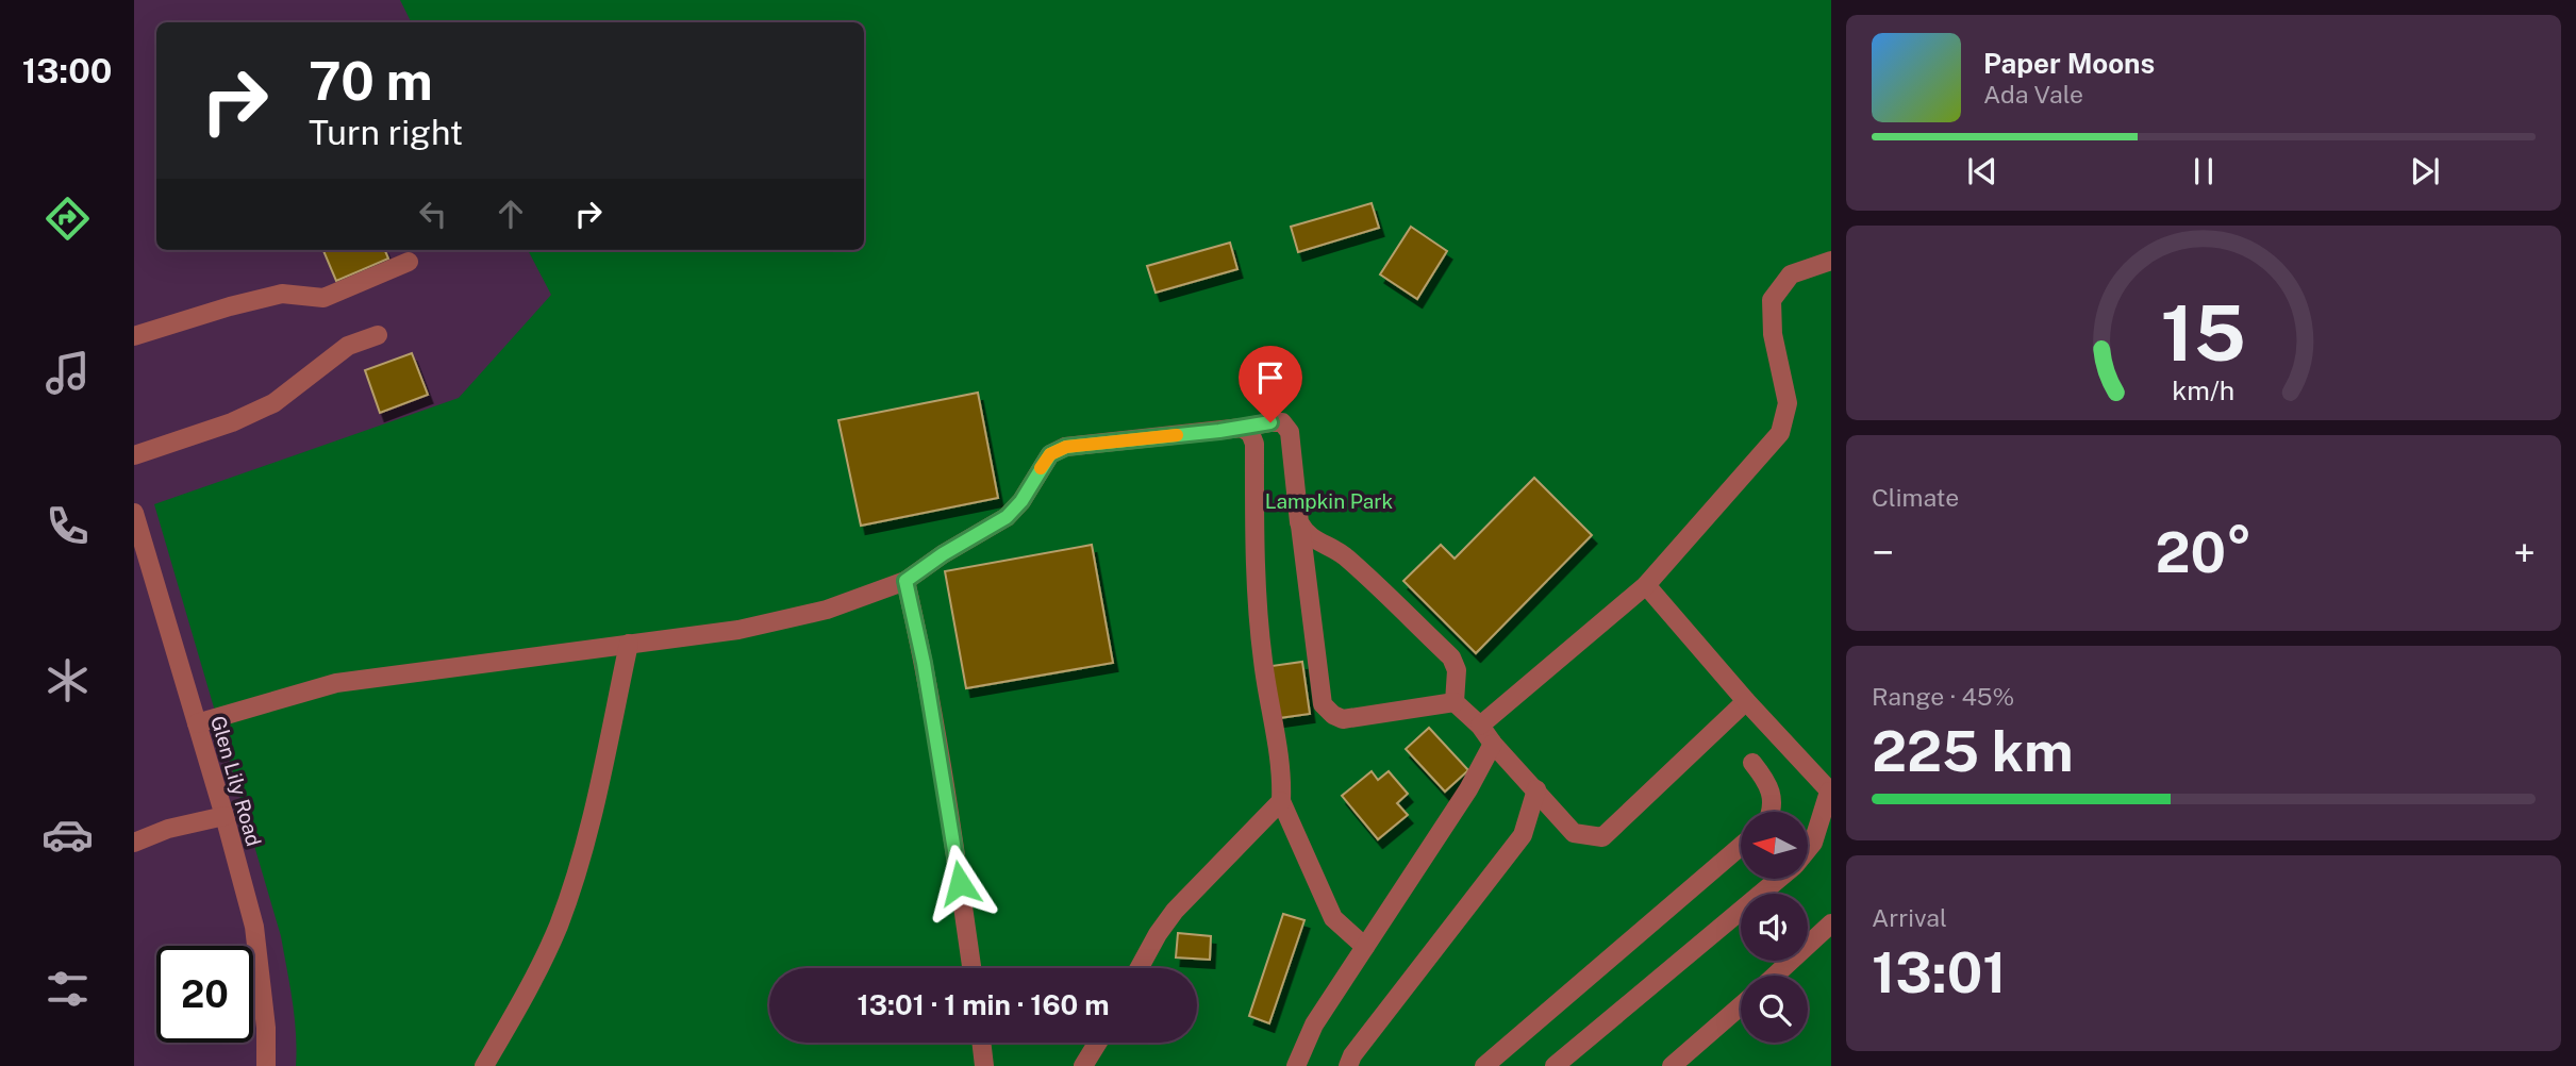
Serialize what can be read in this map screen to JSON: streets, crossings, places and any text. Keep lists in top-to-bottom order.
{
  "streets": {
    "street": ["Glen Lily Road"]
  },
  "parks": ["Lampkin Park"],
  "north": "left",
  "page": {
    "tabs": "13:00",
    "turn": ["70 m", "Turn right"],
    "song": ["Paper Moons", "Ada Vale"],
    "tile": [
      "Climate",
      ["Range · 45%", "225 km"],
      ["Arrival", "13:01"]
    ],
    "heat": ["−", "20°", "+"],
    "limit": "20",
    "trip": "13:01 · 1 min · 160 m",
    "gauge": ["15", "km/h"]
  }
}
